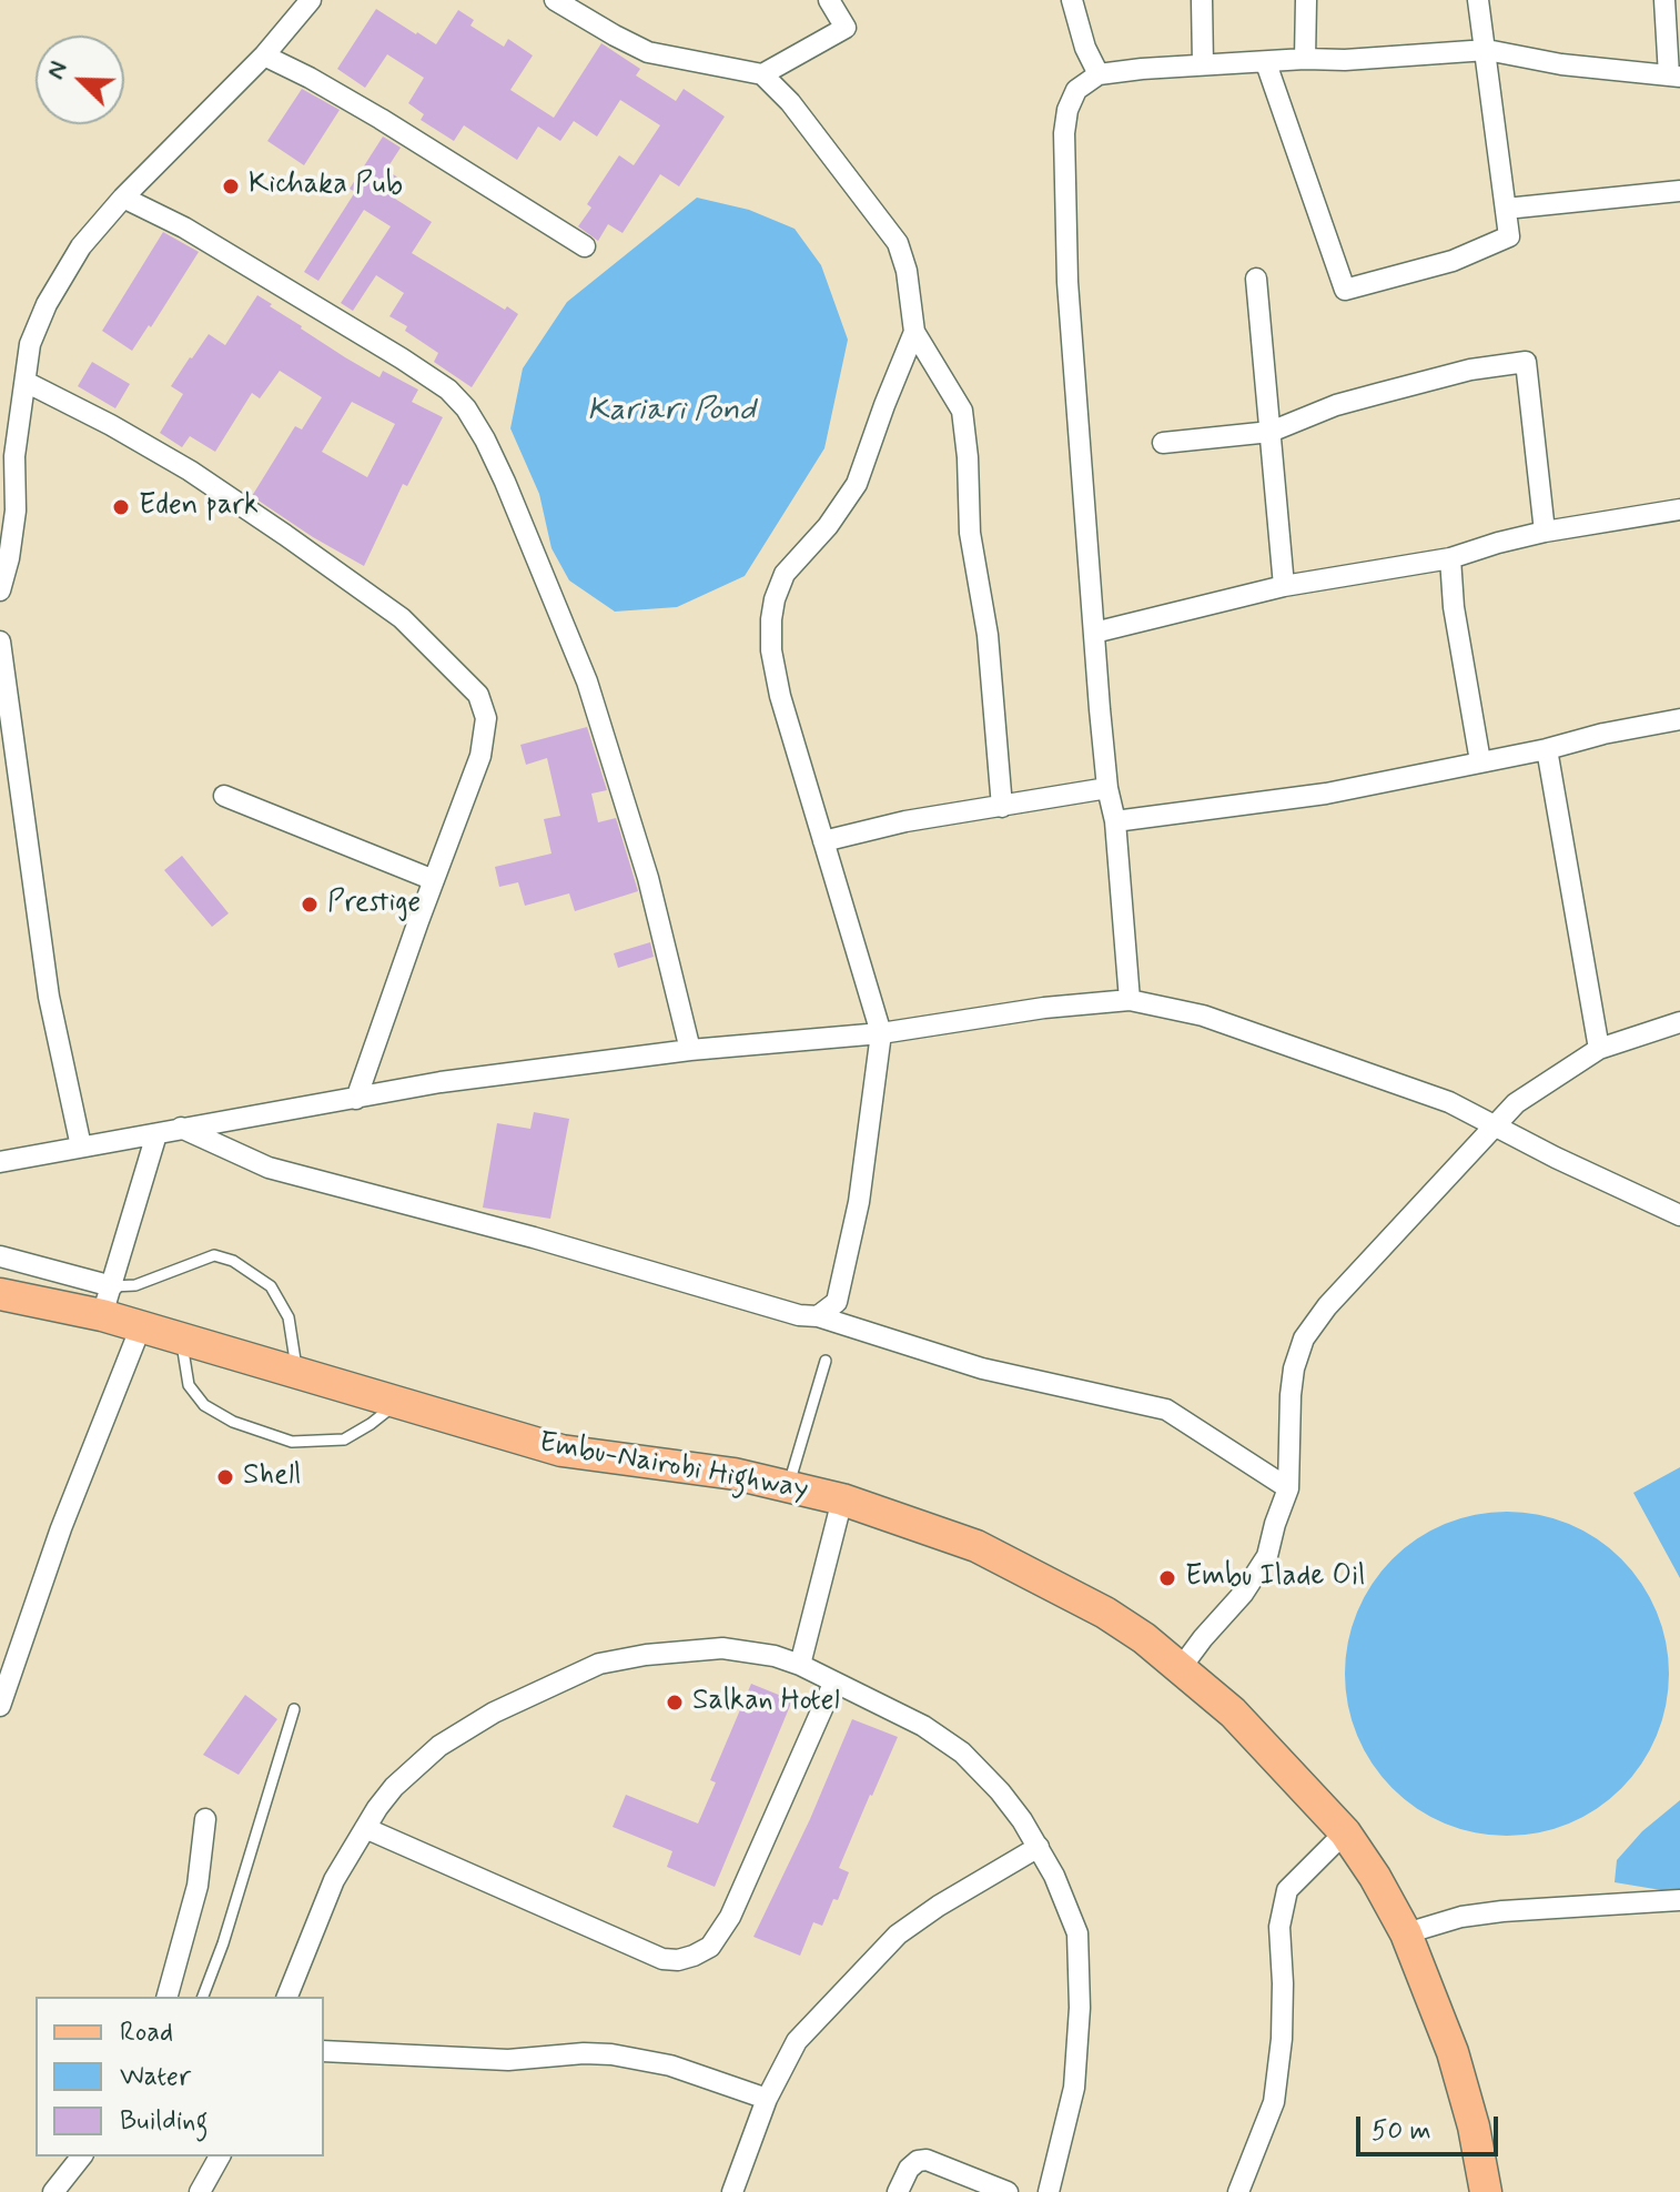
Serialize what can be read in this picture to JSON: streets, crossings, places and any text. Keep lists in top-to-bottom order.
{
  "streets": {
    "main road": ["Embu-Nairobi Highway"]
  },
  "water": ["Kariari Pond"],
  "places": [
    "Kichaka Pub",
    "Eden park",
    "Prestige",
    "Shell",
    "Embu Ilade Oil",
    "Salkan Hotel"
  ],
  "legend": ["Road", "Water", "Building"],
  "scale_bar": "50 m",
  "north": "top left"
}
